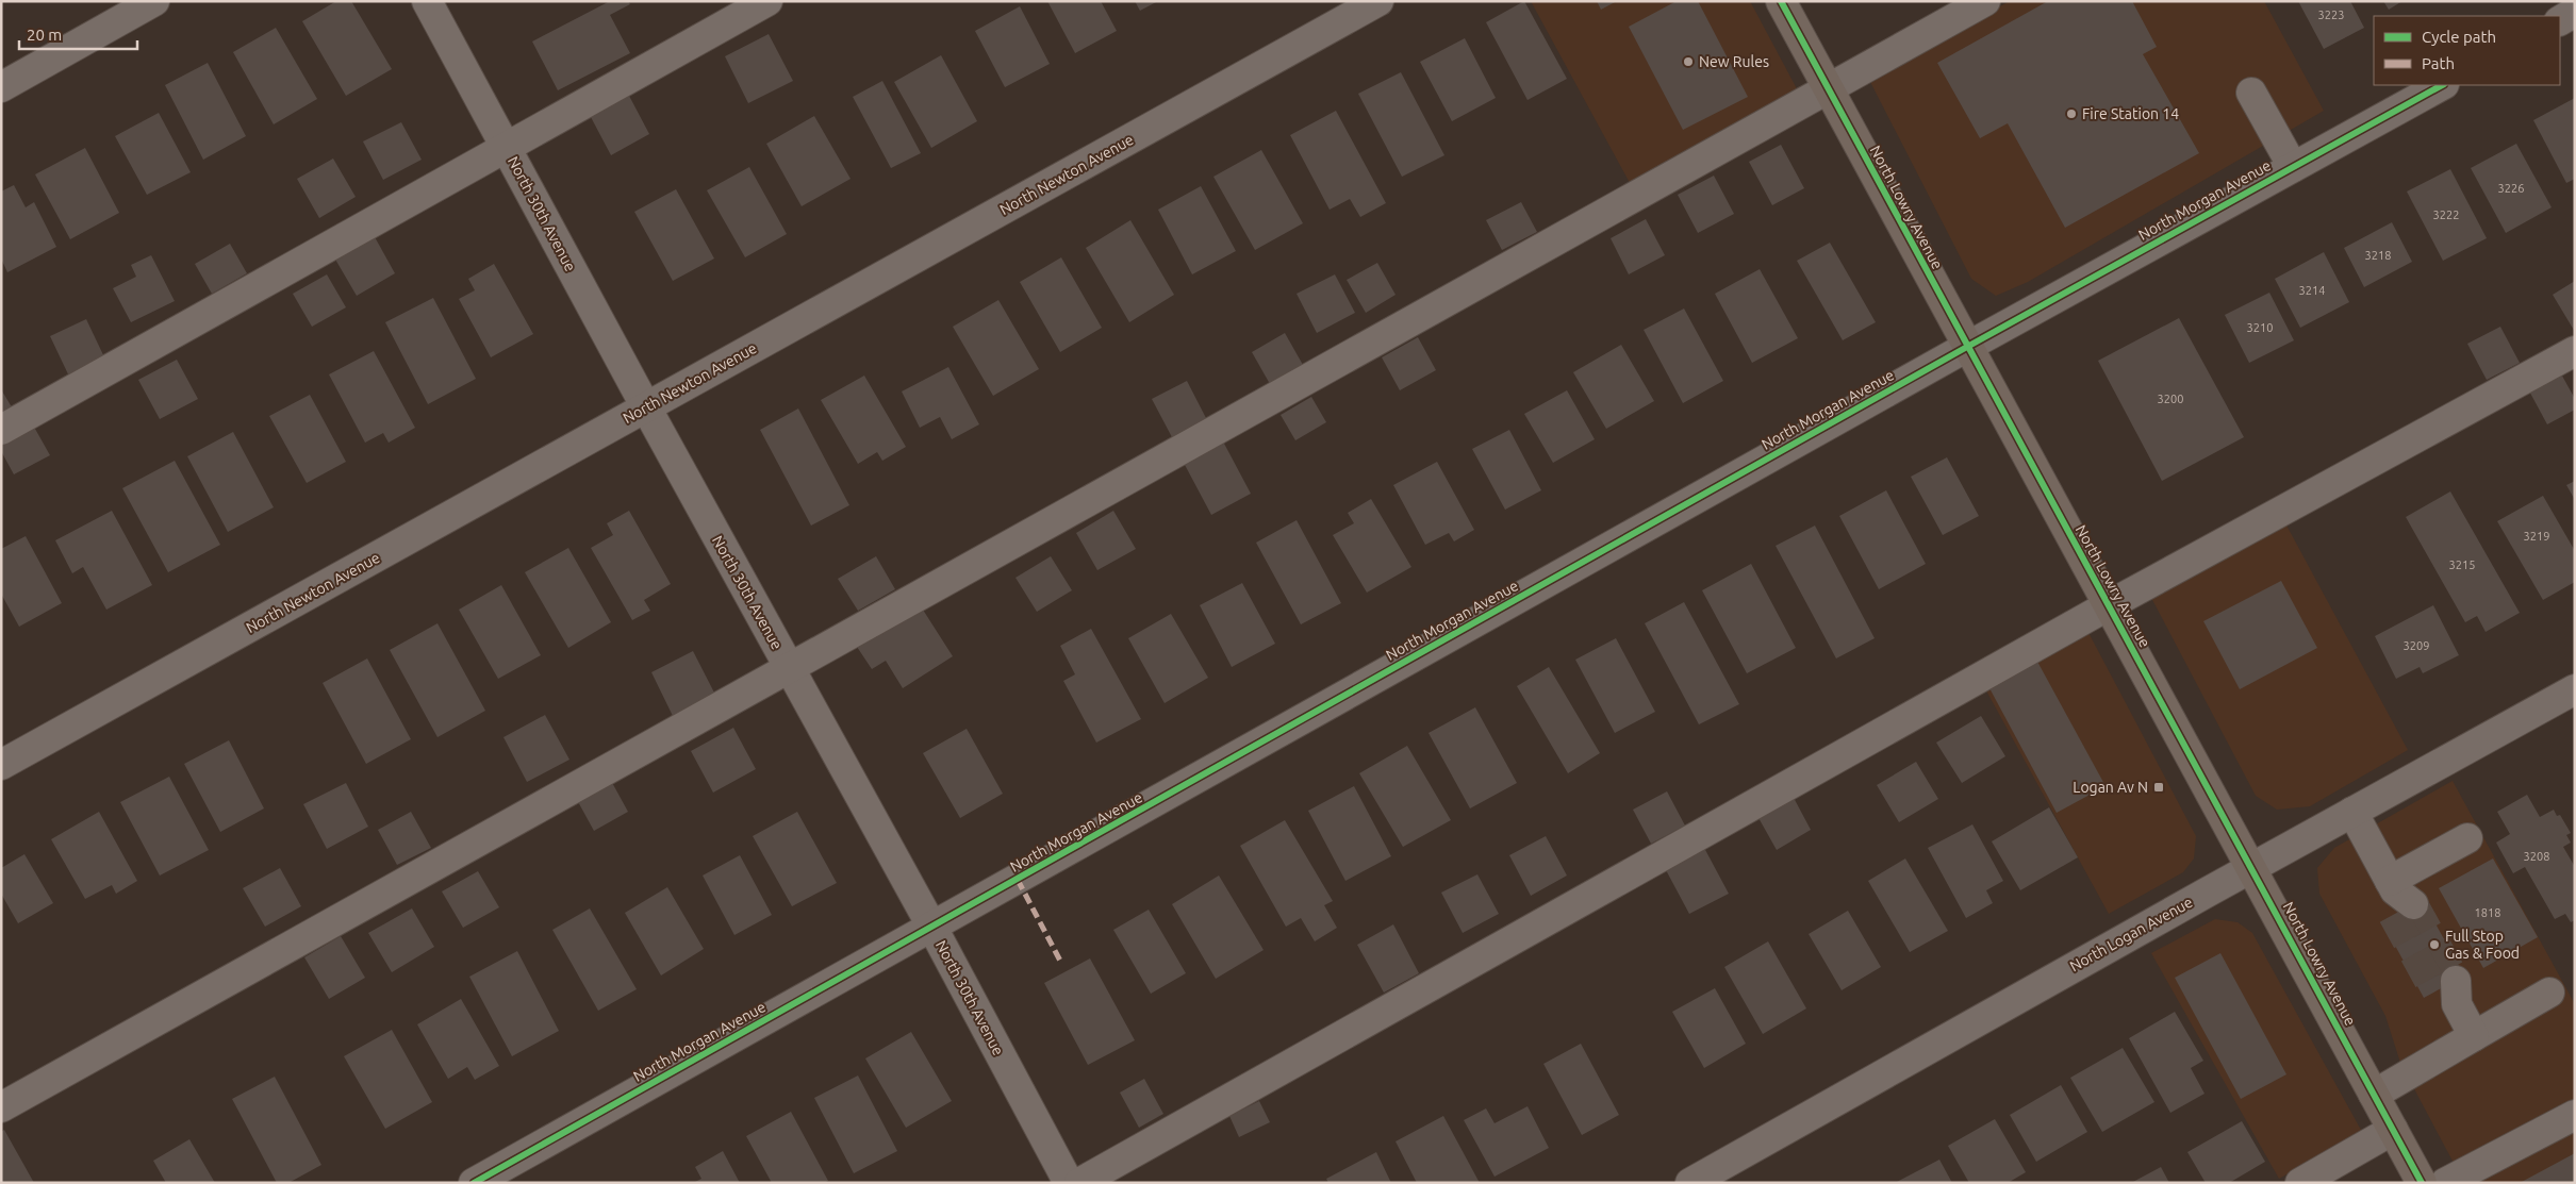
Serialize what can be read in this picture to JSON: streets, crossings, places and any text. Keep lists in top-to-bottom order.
{
  "streets": {
    "main road": ["North Lowry Avenue"],
    "street": [
      "North Newton Avenue",
      "North Morgan Avenue",
      "North 30th Avenue",
      "North Logan Avenue"
    ]
  },
  "crossings": [
    ["North Newton Avenue", "North 30th Avenue"],
    ["North Morgan Avenue", "North Lowry Avenue"],
    ["North Morgan Avenue", "North 30th Avenue"],
    ["North Lowry Avenue", "North Logan Avenue"]
  ],
  "places": {
    "other": ["New Rules", "Fire Station 14", "Full Stop Gas & Food"],
    "transit": ["Logan Av N"]
  },
  "house_numbers": [
    "3223",
    "3226",
    "3222",
    "3218",
    "3214",
    "3210",
    "3200",
    "3219",
    "3215",
    "3209",
    "3208",
    "1818"
  ],
  "legend": ["Cycle path", "Path"],
  "scale_bar": "20 m"
}
